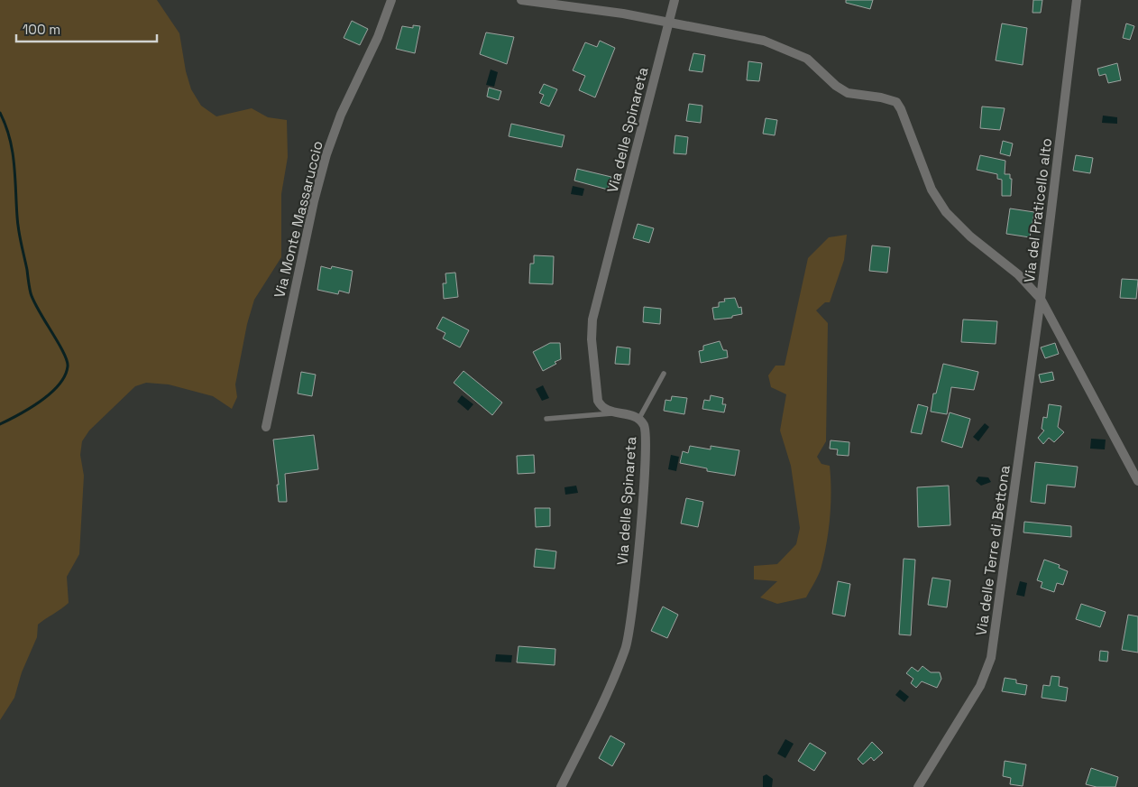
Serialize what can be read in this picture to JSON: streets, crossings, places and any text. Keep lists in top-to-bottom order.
{
  "streets": {
    "street": [
      "Via delle Spinareta",
      "Via del Praticello alto",
      "Via Monte Massaruccio",
      "Via delle Terre di Bettona"
    ]
  },
  "crossings": [
    ["Via del Praticello alto", "Via delle Terre di Bettona"]
  ],
  "scale_bar": "100 m"
}
